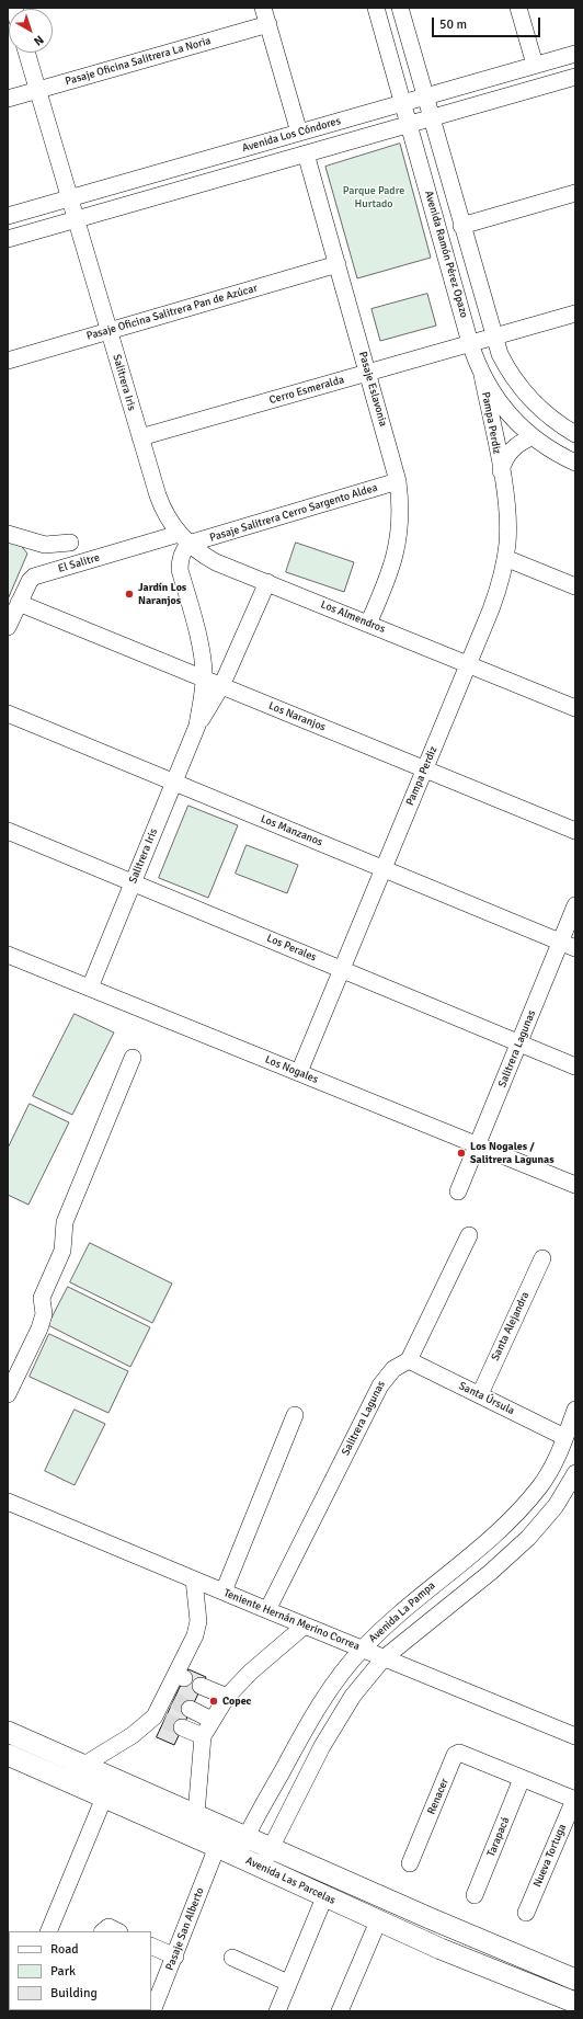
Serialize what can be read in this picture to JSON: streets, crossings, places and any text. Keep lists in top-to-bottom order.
{
  "streets": {
    "main road": ["Avenida Las Parcelas"],
    "street": [
      "Pasaje Oficina Salitrera La Noria",
      "Avenida Los Cóndores",
      "Avenida Ramón Pérez Opazo",
      "Pasaje Oficina Salitrera Pan de Azúcar",
      "Salitrera Iris",
      "Pasaje Eslavonia",
      "Cerro Esmeralda",
      "Pampa Perdiz",
      "Pasaje Salitrera Cerro Sargento Aldea",
      "El Salitre",
      "Los Almendros",
      "Los Naranjos",
      "Los Manzanos",
      "Los Perales",
      "Salitrera Lagunas",
      "Los Nogales",
      "Santa Alejandra",
      "Santa Úrsula",
      "Avenida La Pampa",
      "Teniente Hernán Merino Correa",
      "Renacer",
      "Tarapacá",
      "Nueva Tortuga",
      "Pasaje San Alberto"
    ]
  },
  "crossings": [
    ["Avenida Los Cóndores", "Avenida Ramón Pérez Opazo"],
    ["Avenida Los Cóndores", "Salitrera Iris"],
    ["Avenida Los Cóndores", "Pasaje Eslavonia"],
    ["Avenida Ramón Pérez Opazo", "Cerro Esmeralda"],
    ["Avenida Ramón Pérez Opazo", "Pampa Perdiz"],
    ["Pasaje Oficina Salitrera Pan de Azúcar", "Salitrera Iris"],
    ["Pasaje Oficina Salitrera Pan de Azúcar", "Pasaje Eslavonia"],
    ["Salitrera Iris", "Cerro Esmeralda"],
    ["Salitrera Iris", "Pasaje Salitrera Cerro Sargento Aldea"],
    ["Salitrera Iris", "El Salitre"],
    ["Salitrera Iris", "Los Almendros"],
    ["Salitrera Iris", "Los Naranjos"],
    ["Salitrera Iris", "Los Manzanos"],
    ["Salitrera Iris", "Los Perales"],
    ["Salitrera Iris", "Los Nogales"],
    ["Pasaje Eslavonia", "Cerro Esmeralda"],
    ["Pasaje Eslavonia", "Pasaje Salitrera Cerro Sargento Aldea"],
    ["Pasaje Eslavonia", "Los Almendros"],
    ["Pampa Perdiz", "Los Almendros"],
    ["Pampa Perdiz", "Los Naranjos"],
    ["Pampa Perdiz", "Los Manzanos"],
    ["Pampa Perdiz", "Los Perales"],
    ["Pampa Perdiz", "Los Nogales"],
    ["Pasaje Salitrera Cerro Sargento Aldea", "El Salitre"],
    ["Pasaje Salitrera Cerro Sargento Aldea", "Los Almendros"],
    ["El Salitre", "Los Almendros"],
    ["El Salitre", "Los Naranjos"],
    ["Los Manzanos", "Salitrera Lagunas"],
    ["Los Perales", "Salitrera Lagunas"],
    ["Salitrera Lagunas", "Los Nogales"],
    ["Salitrera Lagunas", "Santa Úrsula"],
    ["Salitrera Lagunas", "Teniente Hernán Merino Correa"],
    ["Santa Alejandra", "Santa Úrsula"],
    ["Santa Úrsula", "Avenida La Pampa"],
    ["Avenida La Pampa", "Teniente Hernán Merino Correa"],
    ["Avenida La Pampa", "Avenida Las Parcelas"],
    ["Renacer", "Tarapacá"],
    ["Avenida Las Parcelas", "Pasaje San Alberto"]
  ],
  "parks": ["Parque Padre Hurtado"],
  "places": ["Jardín Los Naranjos", "Los Nogales / Salitrera Lagunas", "Copec"],
  "legend": ["Road", "Park", "Building"],
  "scale_bar": "50 m",
  "north": "bottom right"
}
